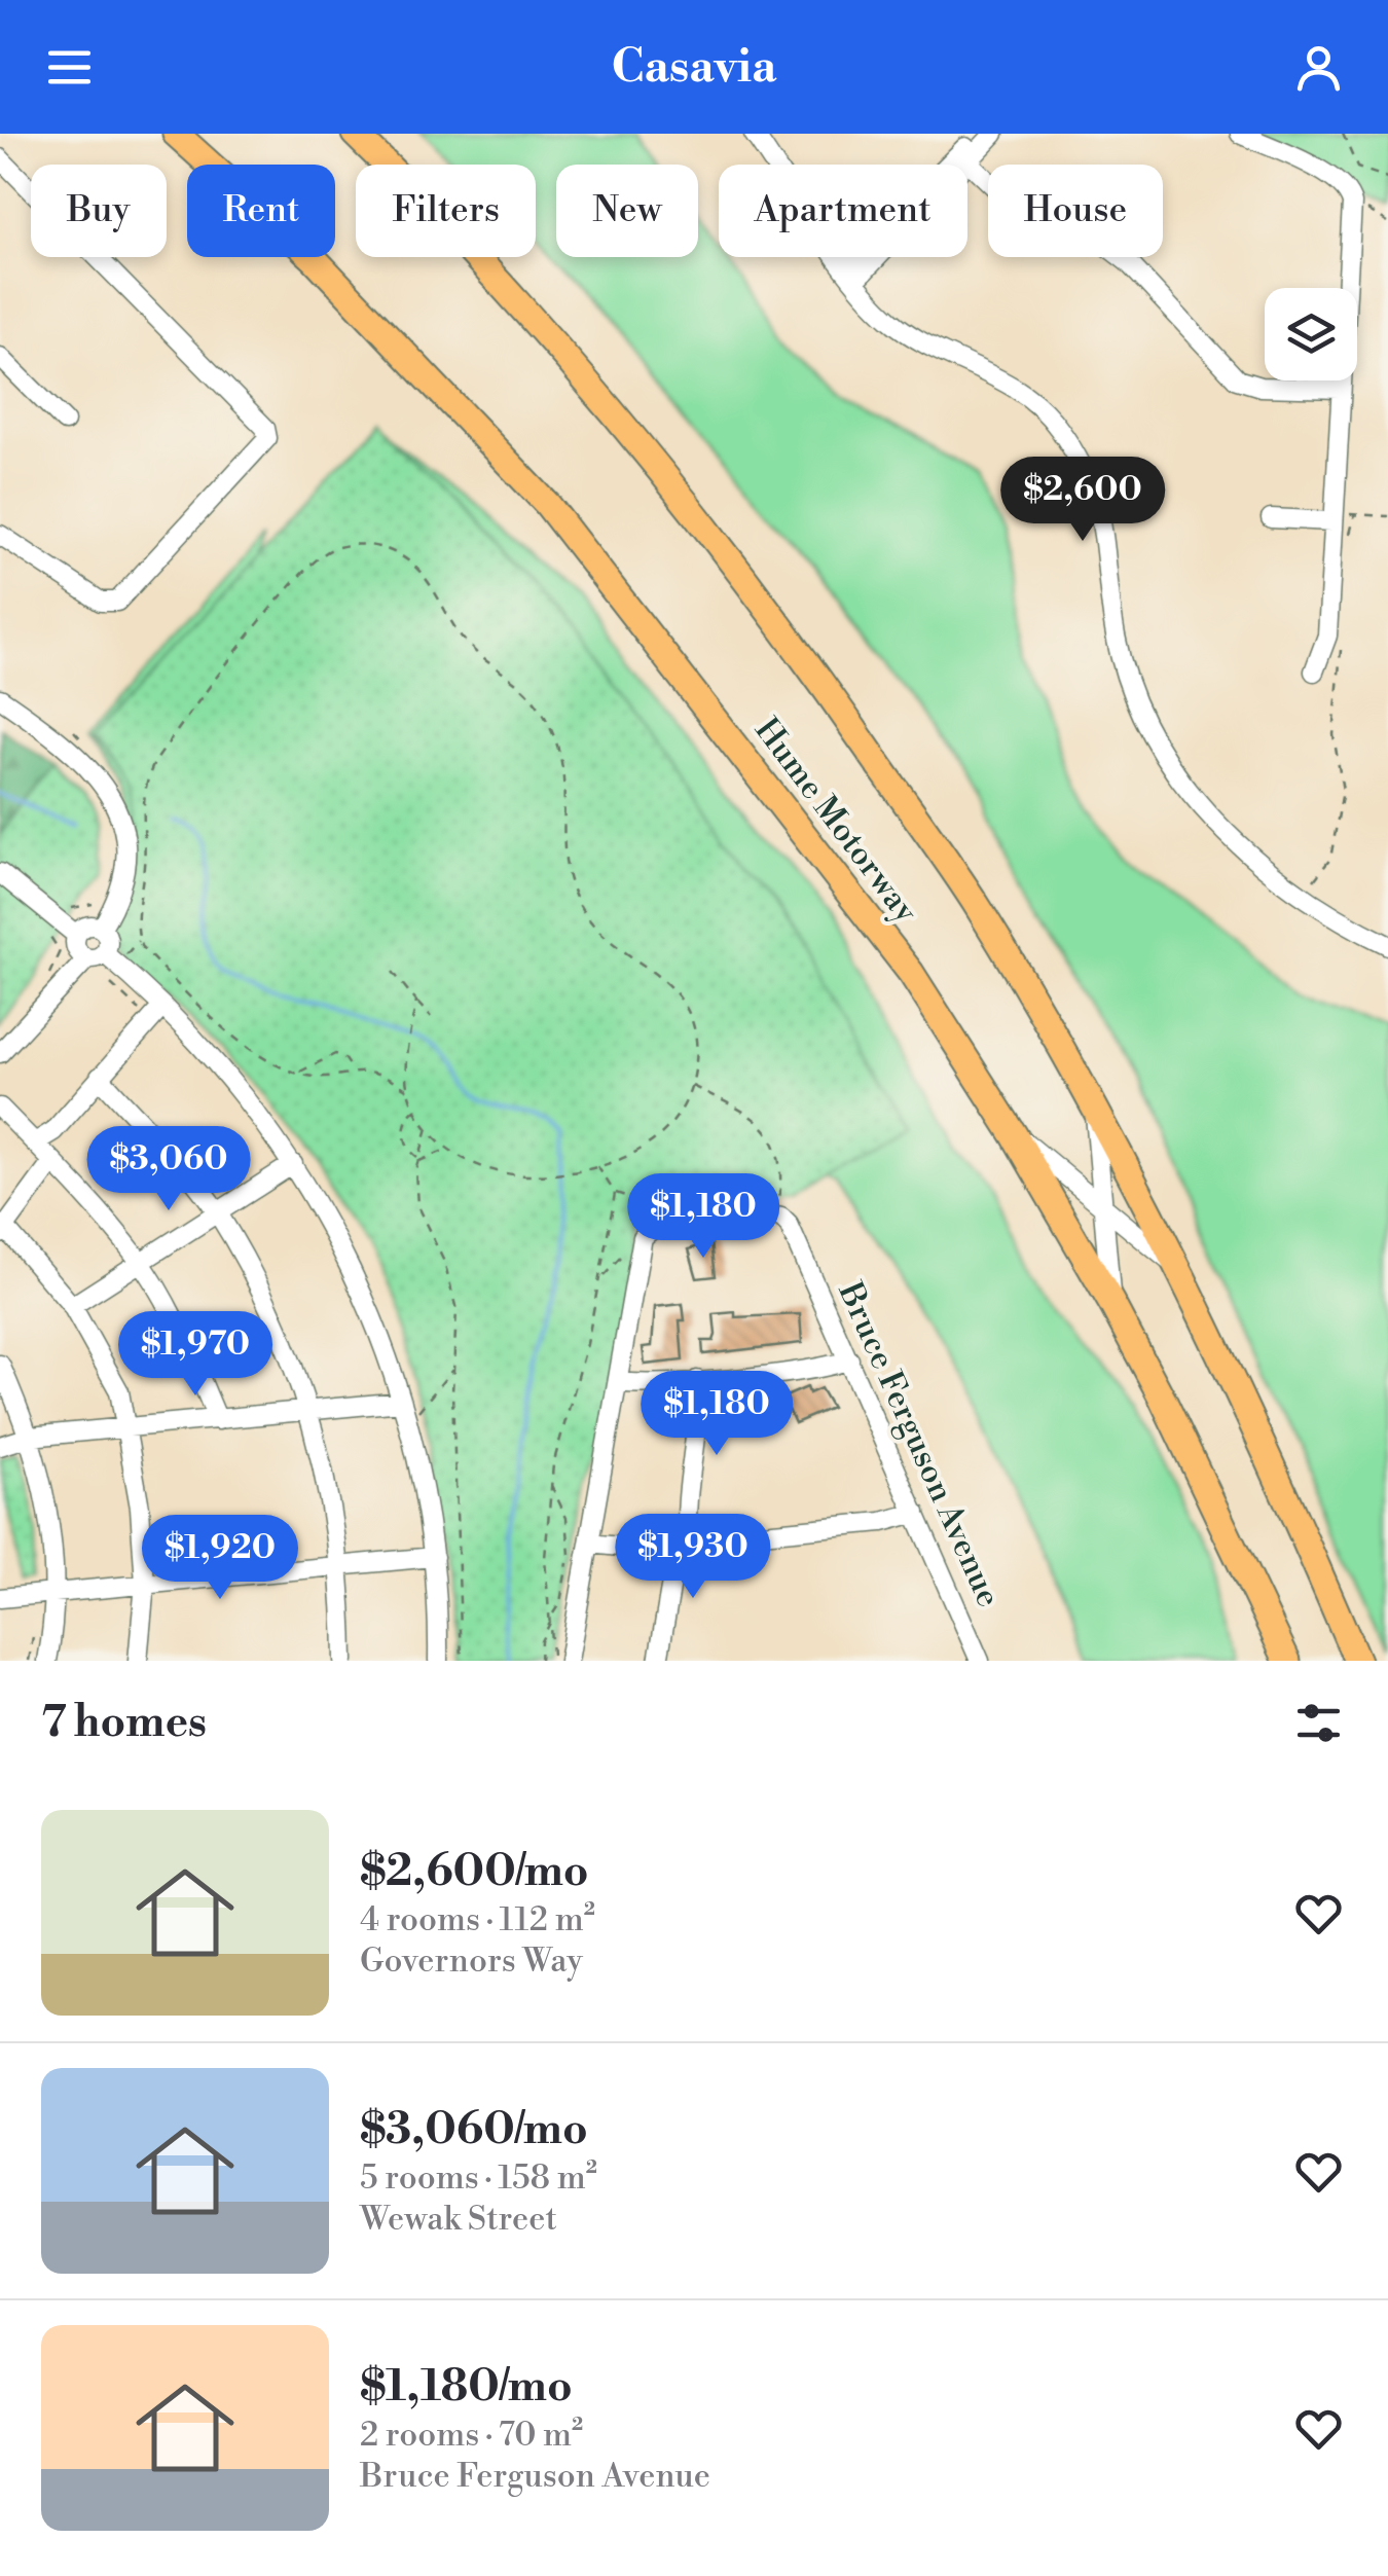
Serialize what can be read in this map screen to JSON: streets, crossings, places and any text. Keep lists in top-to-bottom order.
{
  "streets": {
    "highway": ["Hume Motorway"],
    "street": ["Bruce Ferguson Avenue"]
  },
  "page": {
    "header": "Casavia",
    "chip": [
      "Buy",
      "Rent",
      "Filters",
      "New",
      "Apartment",
      "House"
    ],
    "price": [
      "$2,600",
      "$3,060",
      "$1,180",
      "$1,970",
      "$1,180",
      "$1,930",
      "$1,920"
    ],
    "heading": "7 homes",
    "list": [
      {
        "name": "$2,600/mo",
        "note": "4 rooms · 112 m² · Governors Way"
      },
      {
        "name": "$3,060/mo",
        "note": "5 rooms · 158 m² · Wewak Street"
      },
      {
        "name": "$1,180/mo",
        "note": "2 rooms · 70 m² · Bruce Ferguson Avenue"
      }
    ]
  }
}
